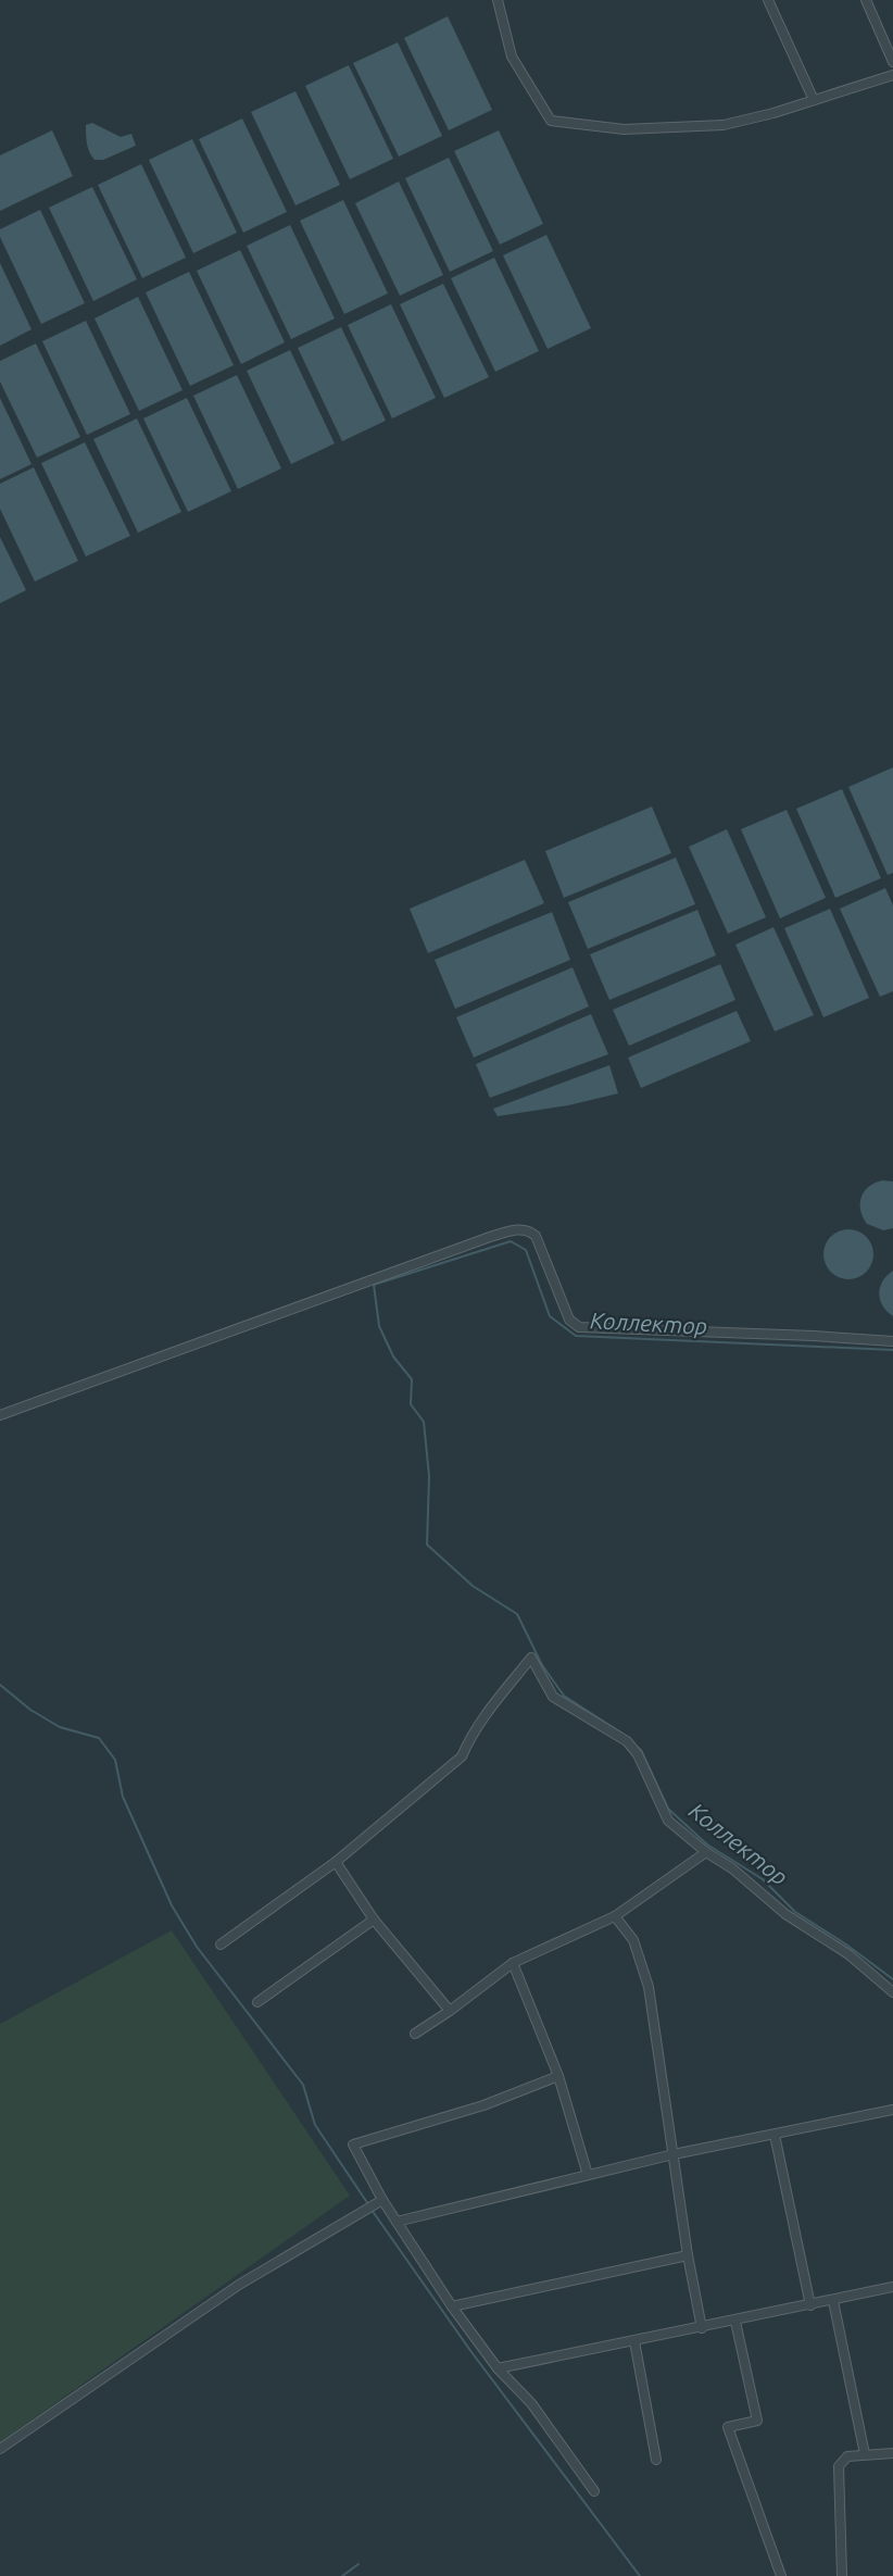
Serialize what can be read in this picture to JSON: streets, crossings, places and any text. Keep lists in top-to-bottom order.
{
  "water": ["Коллектор"]
}
